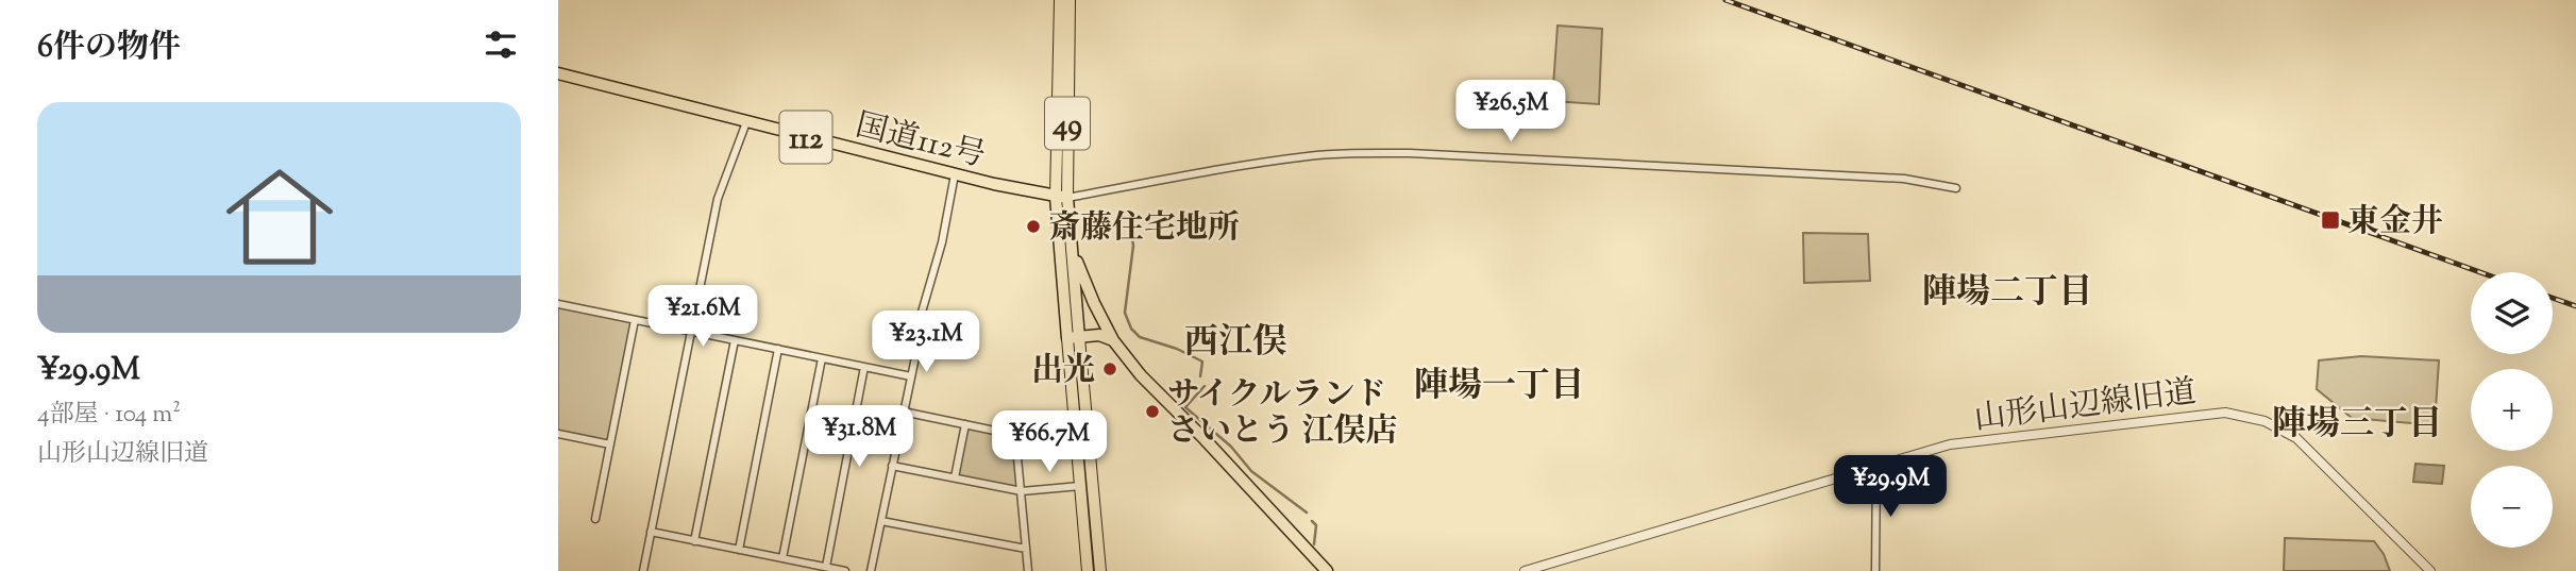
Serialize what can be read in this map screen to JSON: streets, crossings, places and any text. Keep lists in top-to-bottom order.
{
  "streets": {
    "highway": ["112", "国道112号"],
    "main road": ["49"],
    "street": ["山形山辺線旧道"]
  },
  "crossings": [
    ["49", "国道112号"]
  ],
  "districts": [
    "陣場二丁目",
    "西江俣",
    "陣場一丁目",
    "陣場三丁目"
  ],
  "places": {
    "transit": ["東金井"],
    "other": ["斎藤住宅地所", "出光", "サイクルランド さいとう 江俣店"]
  },
  "page": {
    "heading": "6件の物件",
    "price": [
      "¥26.5M",
      "¥21.6M",
      "¥23.1M",
      "¥31.8M",
      "¥66.7M",
      "¥29.9M"
    ],
    "list": [
      {
        "name": "¥29.9M",
        "note": "4部屋 · 104 m² · 山形山辺線旧道"
      }
    ],
    "map_buttons": ["+", "−"]
  }
}
